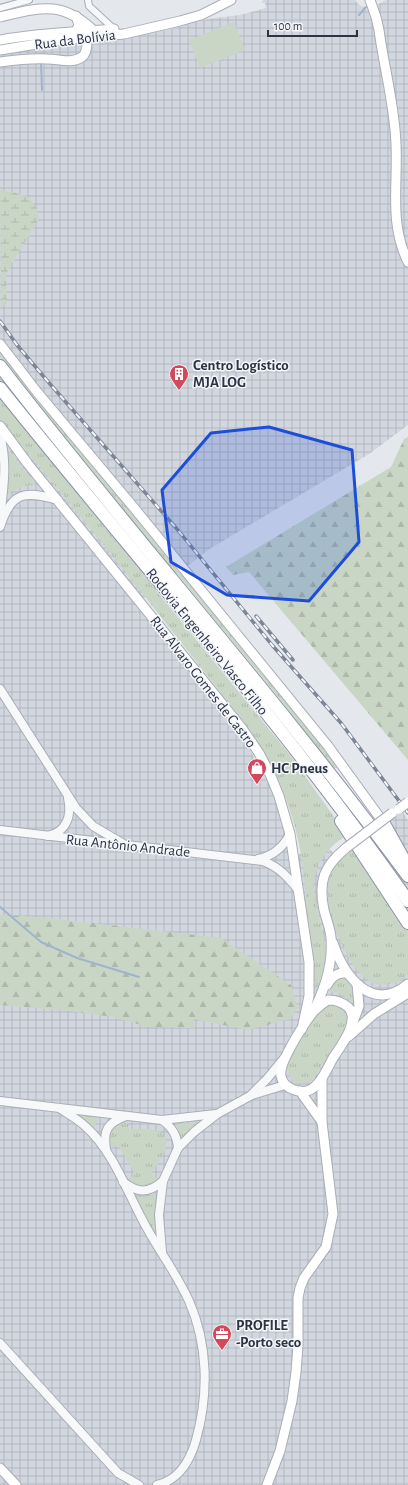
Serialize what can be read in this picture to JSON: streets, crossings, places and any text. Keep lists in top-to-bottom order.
{
  "streets": {
    "highway": ["Rodovia Engenheiro Vasco Filho"],
    "main road": ["Rua da Bolívia", "Rua Alvaro Gomes de Castro"],
    "street": ["Rua Antônio Andrade"]
  },
  "crossings": [
    ["Rua Alvaro Gomes de Castro", "Rua Antônio Andrade"]
  ],
  "places": {
    "building": ["Centro Logístico MJA LOG"],
    "shop": ["HC Pneus"],
    "office": ["PROFILE -Porto seco"]
  },
  "scale_bar": "100 m"
}
